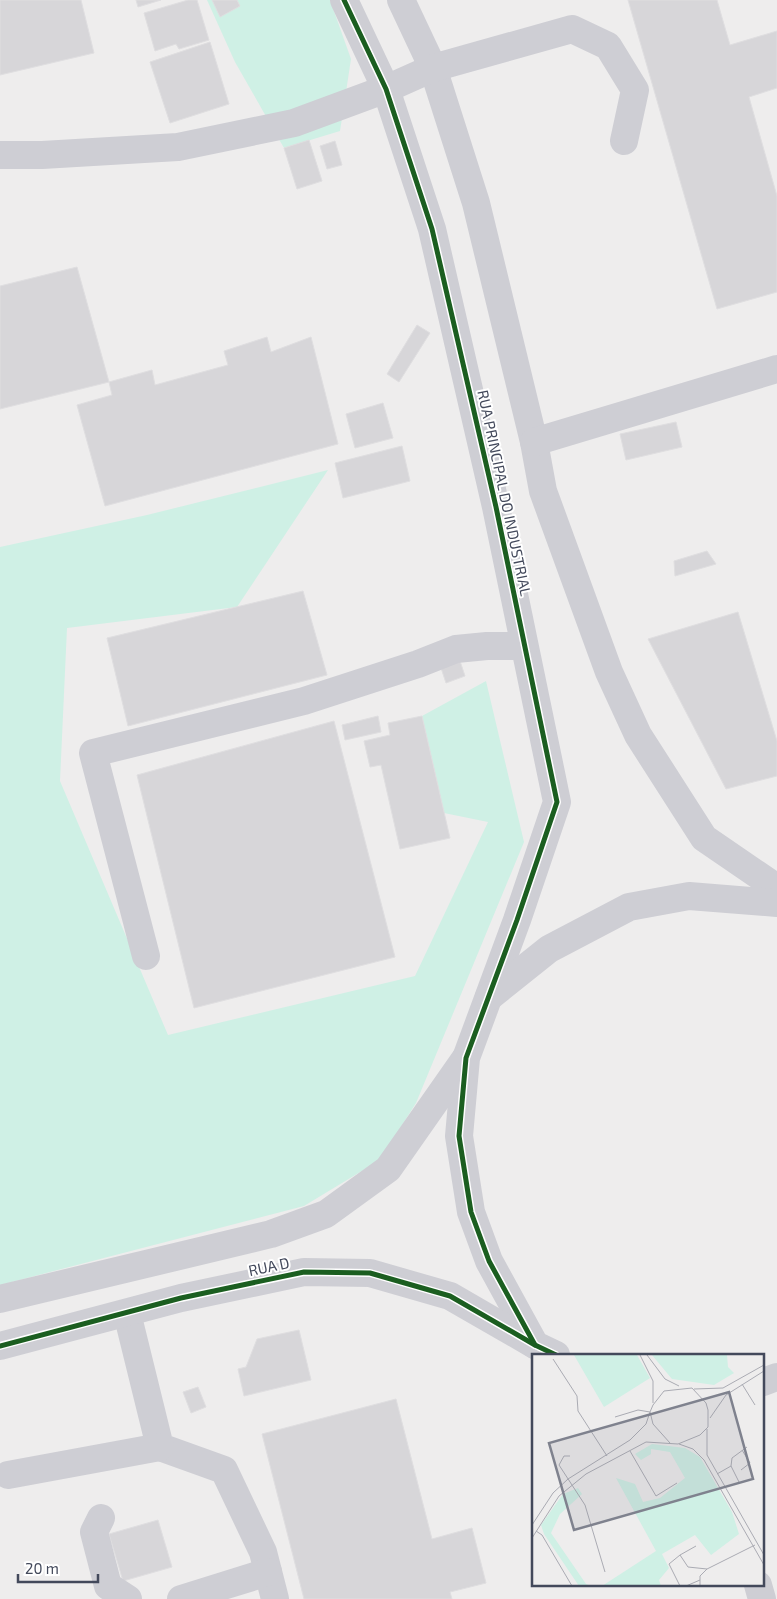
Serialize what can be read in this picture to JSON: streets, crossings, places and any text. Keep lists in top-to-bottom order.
{
  "streets": {
    "street": ["RUA PRINCIPAL DO INDUSTRIAL", "RUA D"]
  },
  "scale_bar": "20 m"
}
